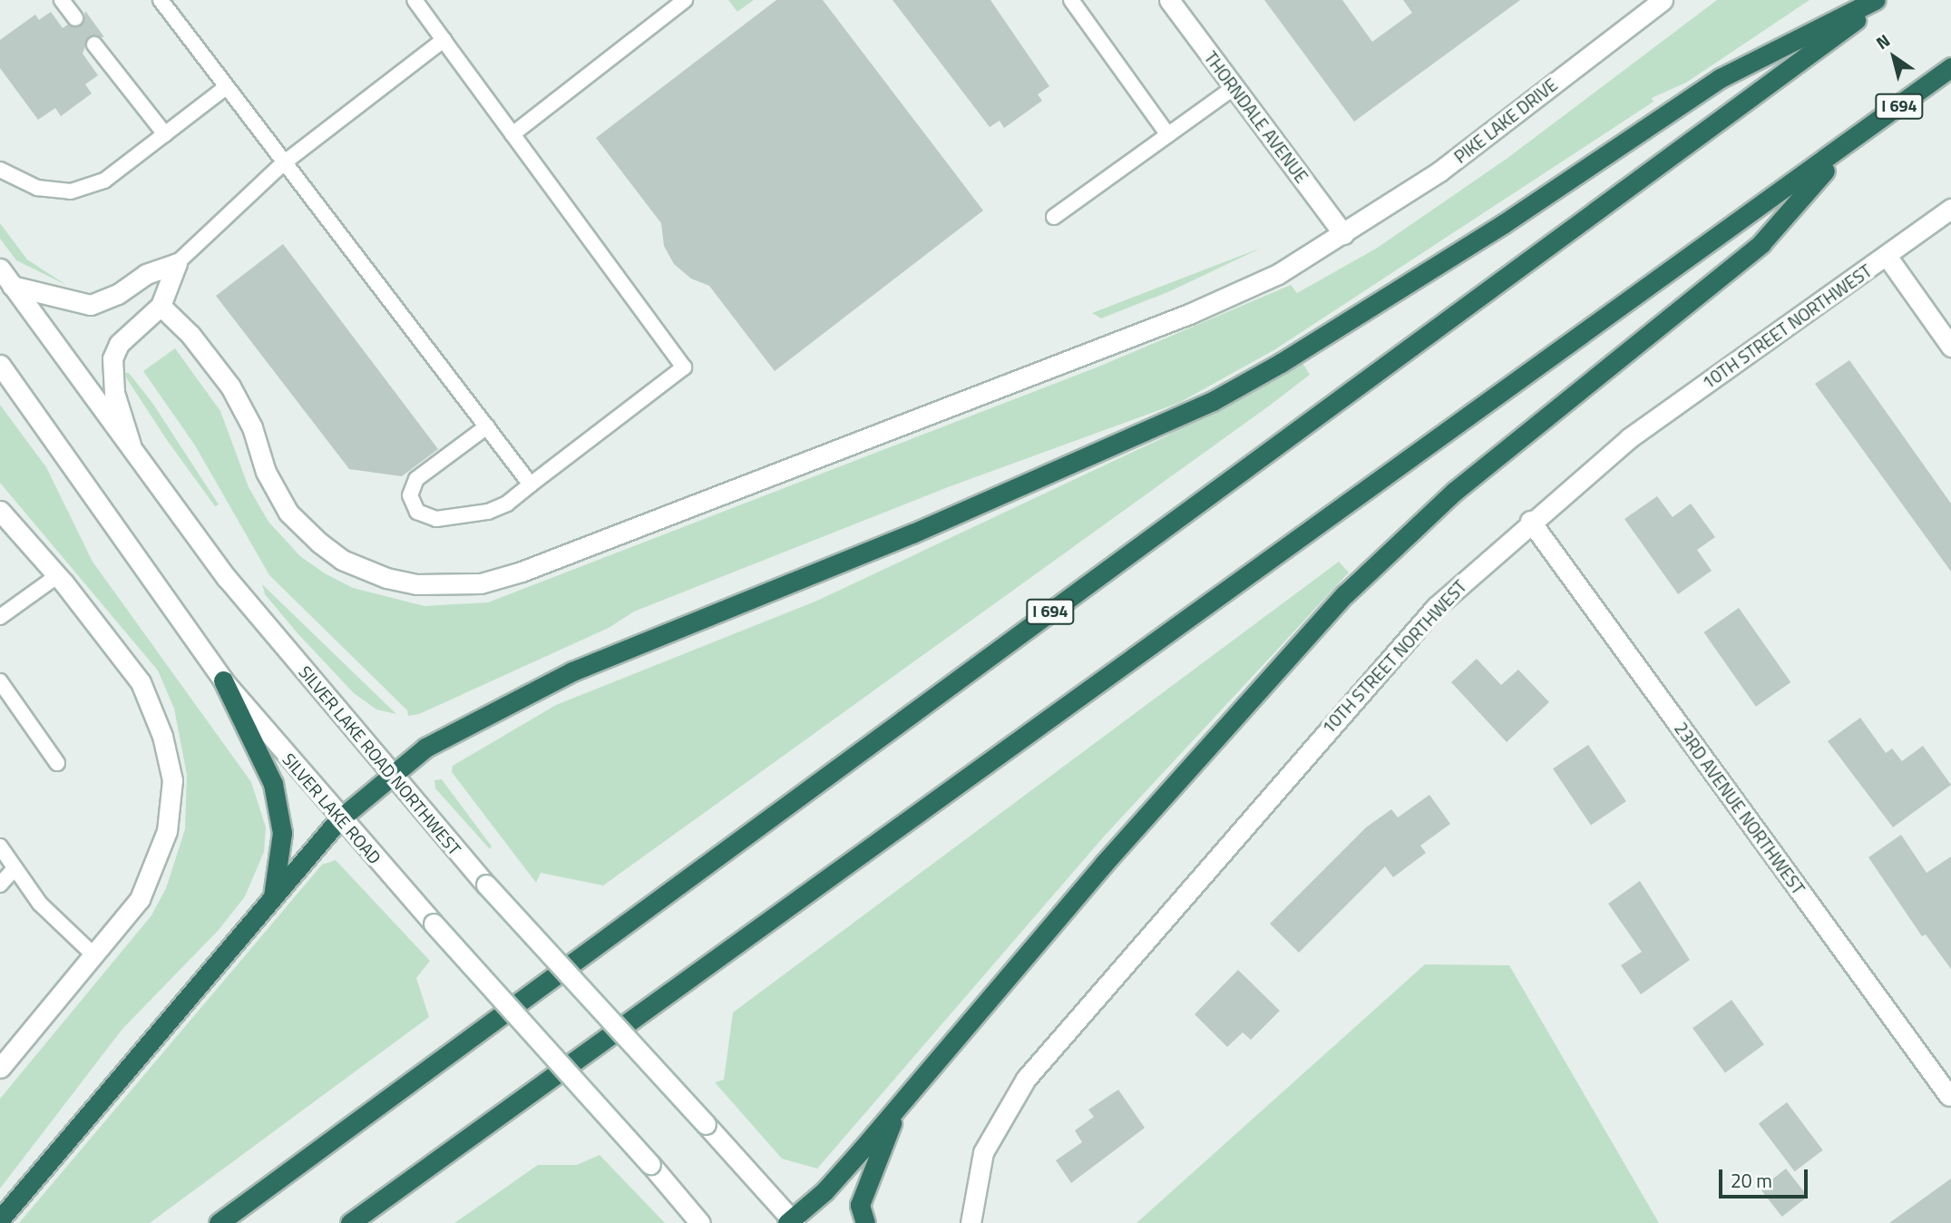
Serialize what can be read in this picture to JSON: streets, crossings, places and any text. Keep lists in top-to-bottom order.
{
  "streets": {
    "highway": ["I 694"],
    "street": [
      "THORNDALE AVENUE",
      "PIKE LAKE DRIVE",
      "10TH STREET NORTHWEST",
      "SILVER LAKE ROAD NORTHWEST",
      "SILVER LAKE ROAD",
      "23RD AVENUE NORTHWEST"
    ]
  },
  "crossings": [
    ["THORNDALE AVENUE", "PIKE LAKE DRIVE"],
    ["10TH STREET NORTHWEST", "23RD AVENUE NORTHWEST"]
  ],
  "scale_bar": "20 m",
  "north": "top left"
}
